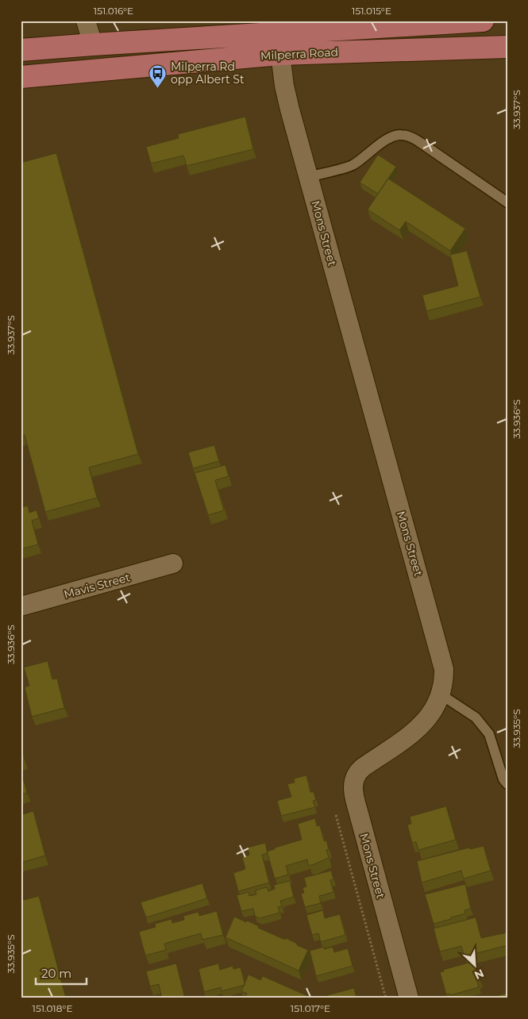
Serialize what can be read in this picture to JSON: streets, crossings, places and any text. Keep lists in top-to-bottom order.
{
  "streets": {
    "highway": ["Milperra Road"],
    "street": ["Mons Street", "Mavis Street"]
  },
  "crossings": [
    ["Milperra Road", "Mons Street"]
  ],
  "places": {
    "bus stop": ["Milperra Rd opp Albert St"]
  },
  "scale_bar": "20 m",
  "north": "bottom right",
  "coordinates": [
    "151.016°E",
    "151.015°E",
    "33.937°S",
    "33.936°S",
    "33.935°S",
    "151.018°E",
    "151.017°E"
  ]
}
